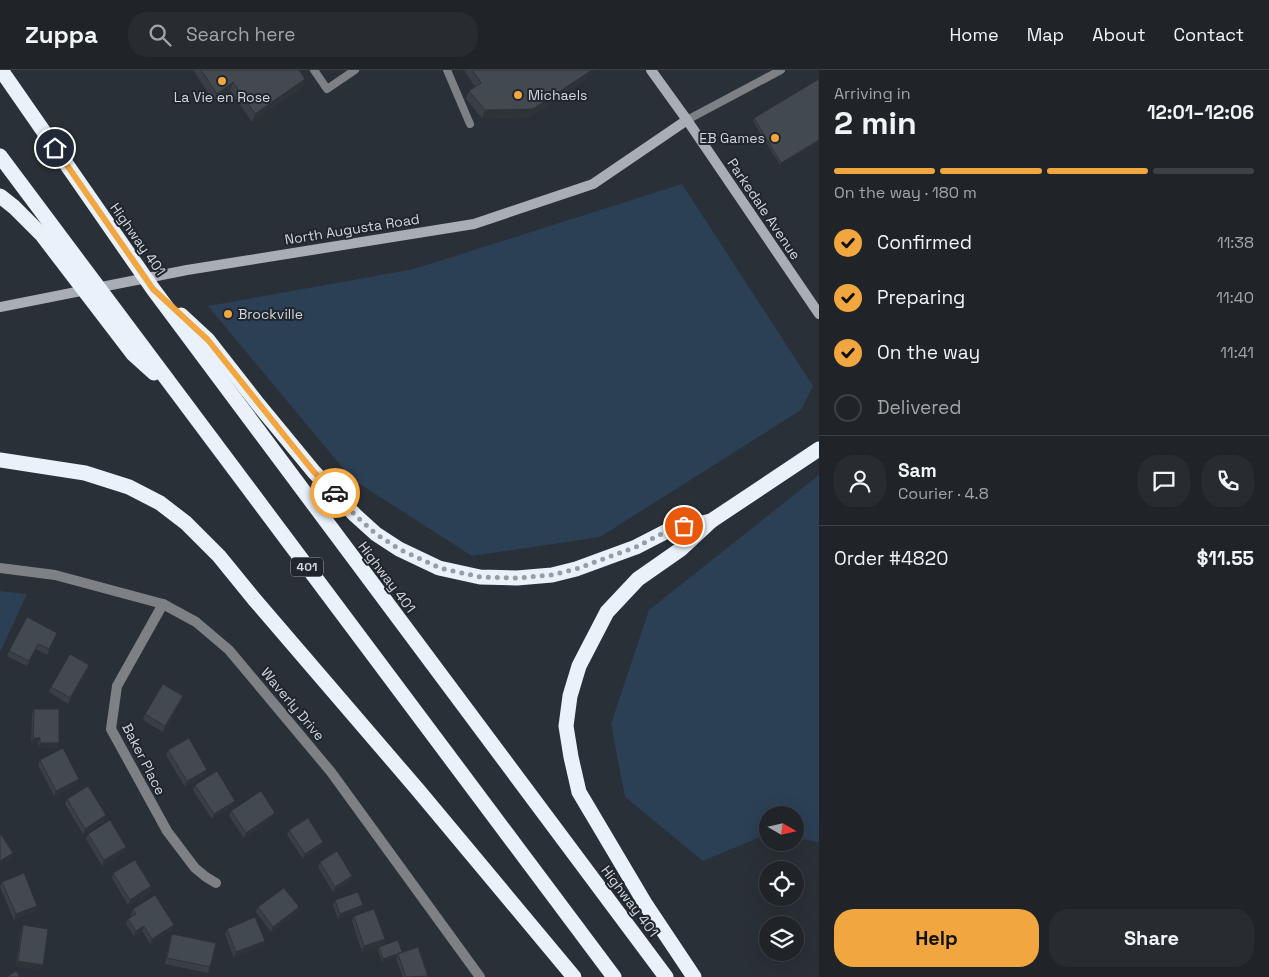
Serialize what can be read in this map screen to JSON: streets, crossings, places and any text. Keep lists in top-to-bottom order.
{
  "streets": {
    "highway": ["Highway 401", "401"],
    "main road": ["Parkedale Avenue", "North Augusta Road"],
    "street": ["Waverly Drive", "Baker Place"]
  },
  "crossings": [
    ["Parkedale Avenue", "North Augusta Road"],
    ["Waverly Drive", "Baker Place"]
  ],
  "places": [
    "La Vie en Rose",
    "Michaels",
    "EB Games",
    "Brockville"
  ],
  "north": "right",
  "page": {
    "header": "Zuppa",
    "search": "Search here",
    "nav": [
      "Home",
      "Map",
      "About",
      "Contact"
    ],
    "heading": ["2 min", "Arriving in", "12:01–12:06"],
    "panel": [
      "Sam",
      "Courier · 4.8",
      "Order #4820",
      "$11.55"
    ],
    "bar": "On the way · 180 m",
    "list": [
      ["Confirmed", "11:38"],
      ["Preparing", "11:40"],
      ["On the way", "11:41"],
      "Delivered"
    ],
    "buttons": ["Help", "Share"]
  }
}
